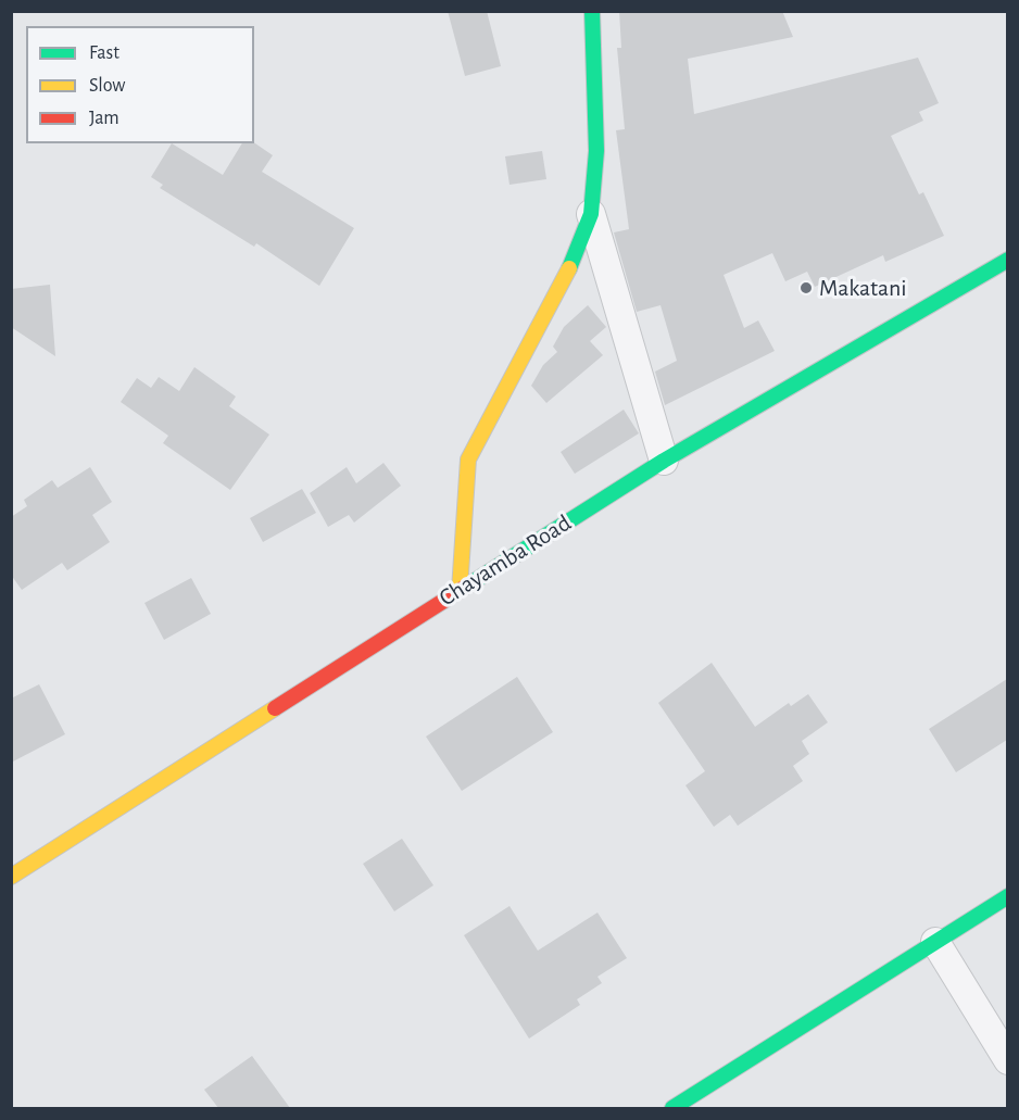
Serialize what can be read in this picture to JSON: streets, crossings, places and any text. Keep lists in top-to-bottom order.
{
  "streets": {
    "street": ["Chayamba Road"]
  },
  "places": ["Makatani"],
  "legend": ["Fast", "Slow", "Jam"]
}
